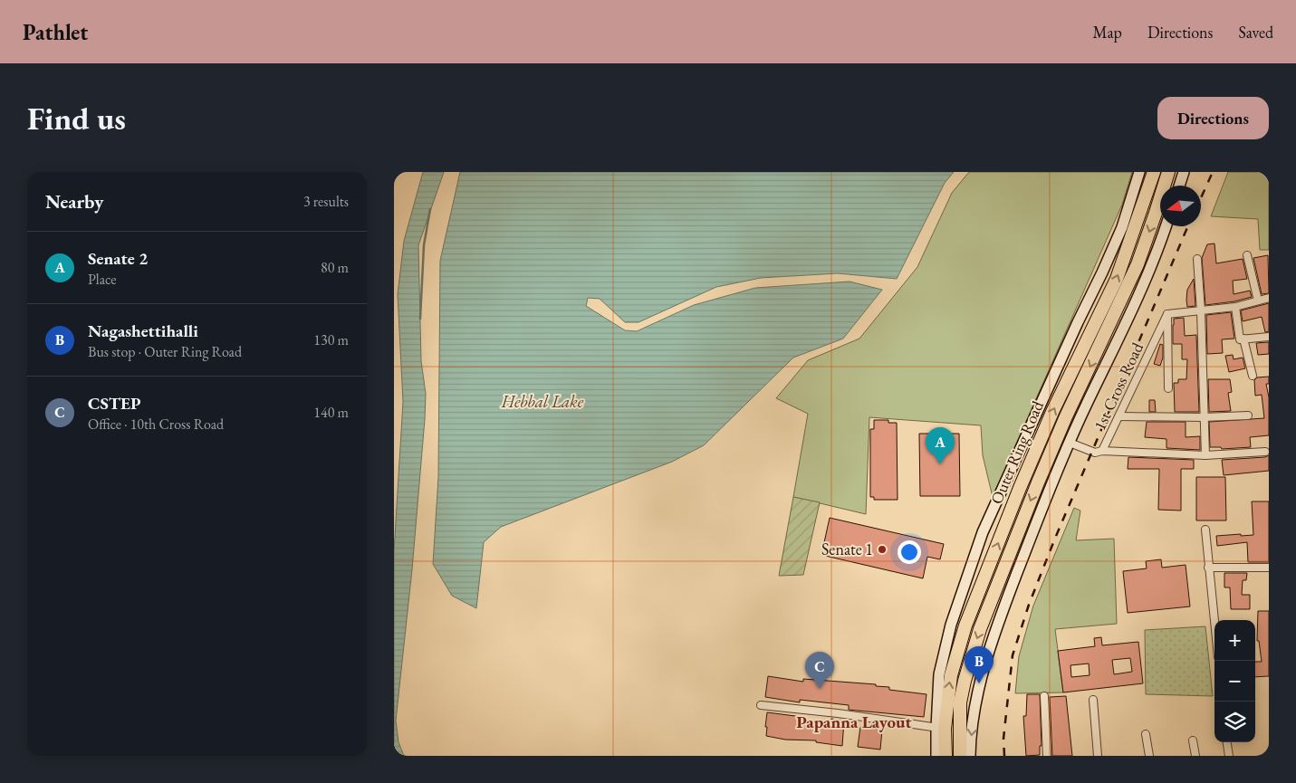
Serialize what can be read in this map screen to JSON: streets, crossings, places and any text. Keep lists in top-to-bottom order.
{
  "streets": {
    "highway": ["Outer Ring Road"],
    "street": ["1st Cross Road"]
  },
  "districts": ["Papanna Layout"],
  "water": ["Hebbal Lake"],
  "places": ["Senate 1"],
  "north": "left",
  "page": {
    "header": "Pathlet",
    "nav": ["Map", "Directions", "Saved"],
    "buttons": "Directions",
    "title": "Find us",
    "heading": ["Nearby", "3 results"],
    "list": [
      {
        "mark": "A",
        "name": "Senate 2",
        "note": "Place",
        "value": "80 m"
      },
      {
        "mark": "B",
        "name": "Nagashettihalli",
        "note": "Bus stop · Outer Ring Road",
        "value": "130 m"
      },
      {
        "mark": "C",
        "name": "CSTEP",
        "note": "Office · 10th Cross Road",
        "value": "140 m"
      }
    ],
    "pins": ["A", "B", "C"],
    "map_buttons": ["+", "−"]
  }
}
